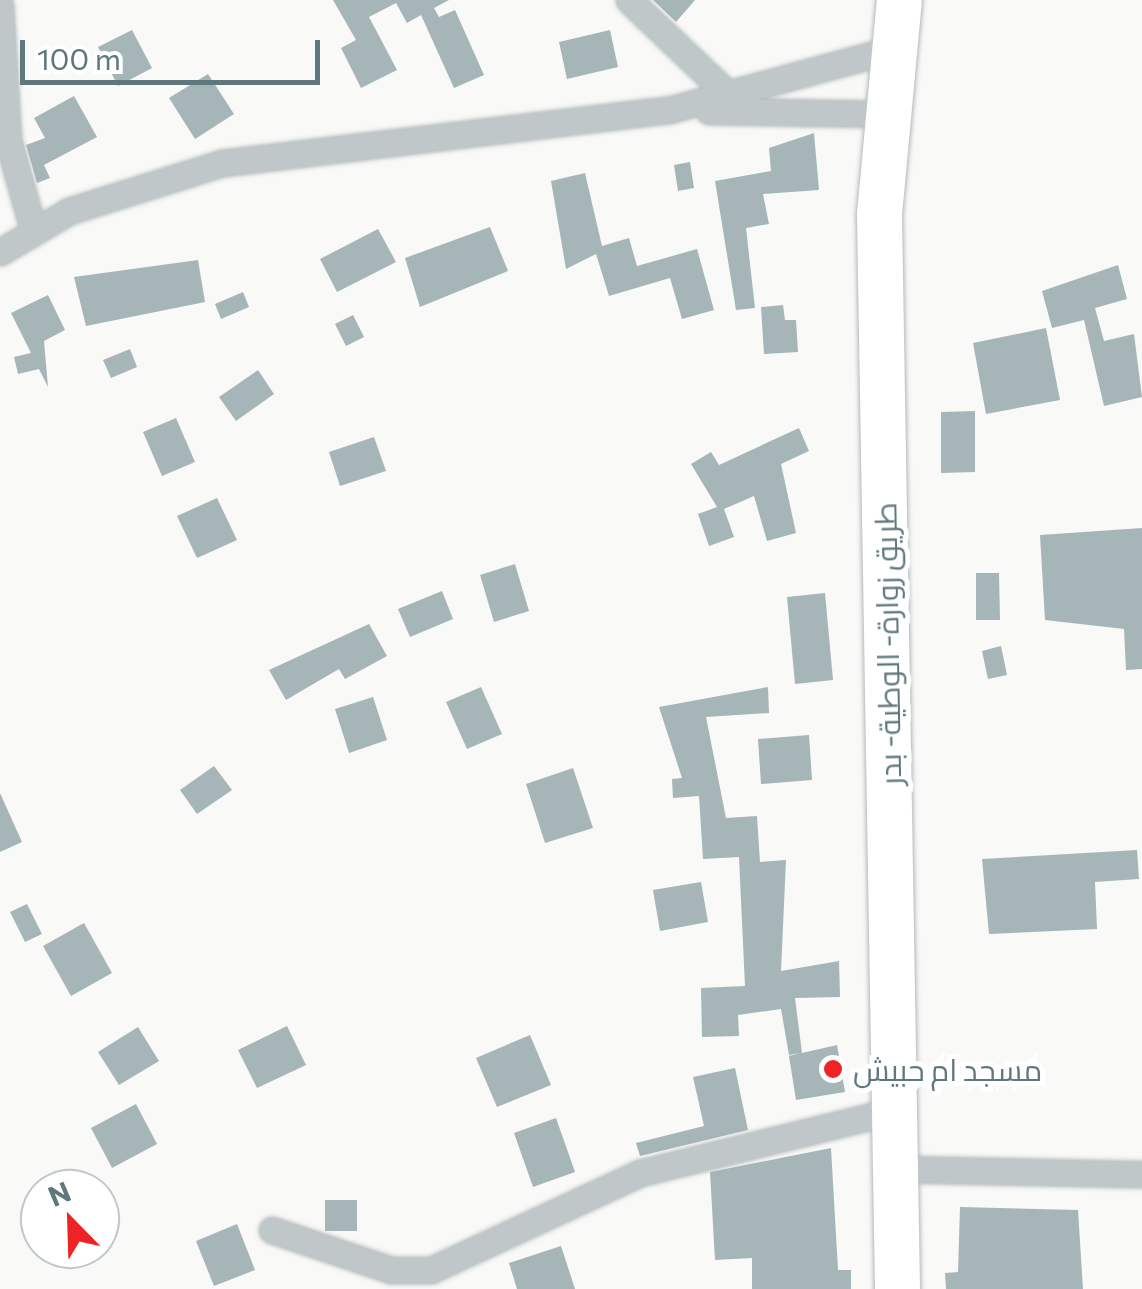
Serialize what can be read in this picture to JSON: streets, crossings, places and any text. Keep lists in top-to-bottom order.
{
  "streets": {
    "highway": ["طريق زوارة- الوطية- بدر"]
  },
  "places": ["مسجد ام حبيش"],
  "scale_bar": "100 m",
  "north": "top left"
}
